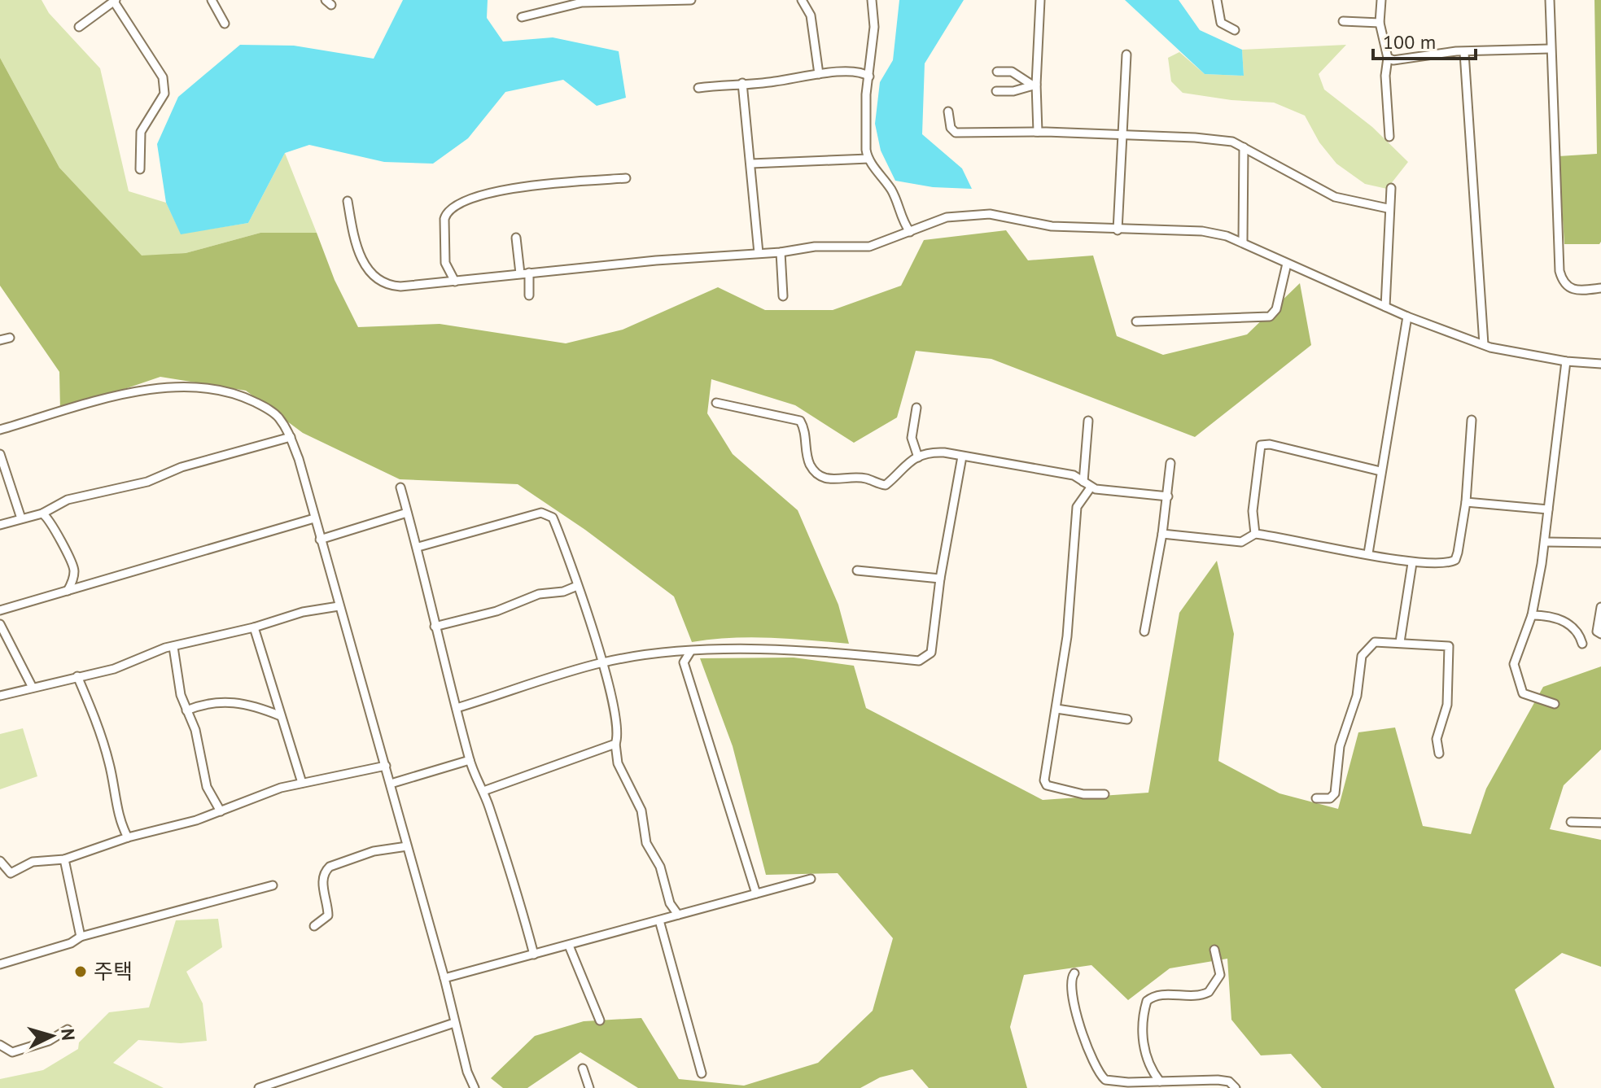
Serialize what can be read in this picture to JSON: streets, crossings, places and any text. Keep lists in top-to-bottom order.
{
  "places": ["주택"],
  "scale_bar": "100 m",
  "north": "right"
}
